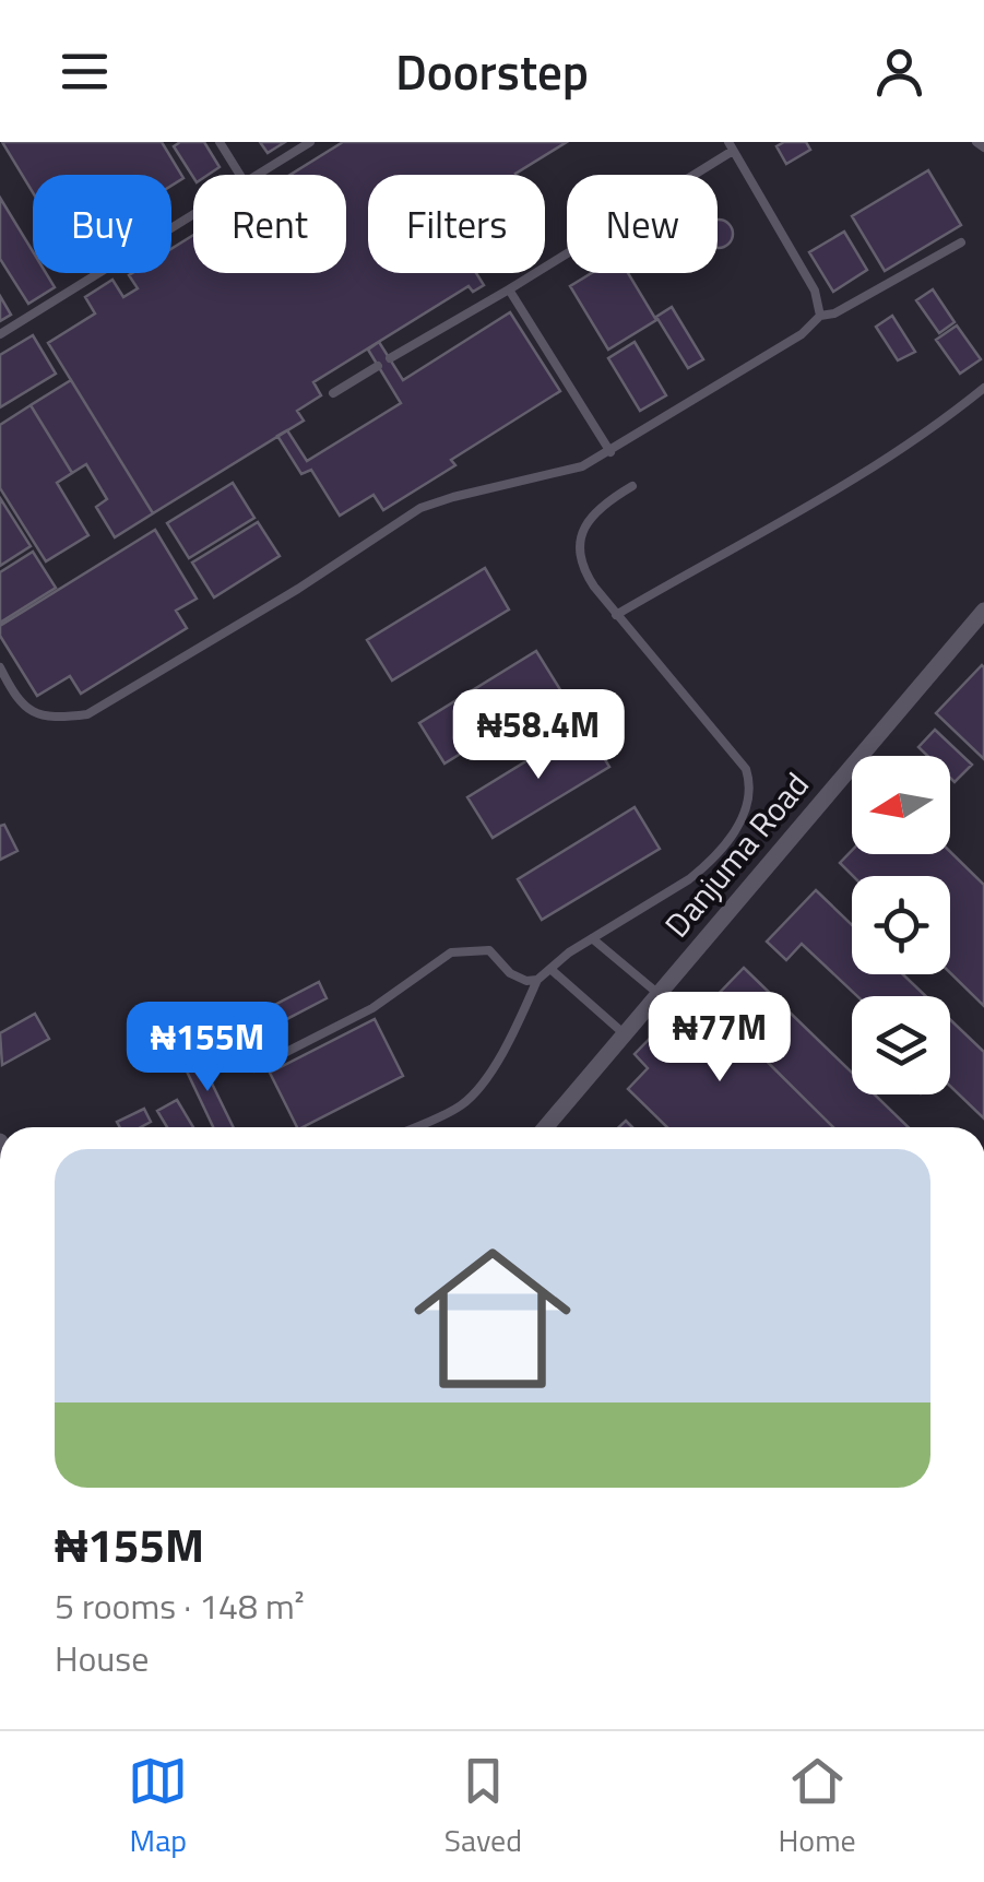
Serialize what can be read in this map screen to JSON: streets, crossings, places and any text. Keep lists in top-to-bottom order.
{
  "streets": {
    "street": ["Danjuma Road"]
  },
  "north": "left",
  "page": {
    "header": "Doorstep",
    "chip": [
      "Buy",
      "Rent",
      "Filters",
      "New"
    ],
    "price": ["₦58.4M", "₦77M", "₦155M"],
    "list": [
      {
        "name": "₦155M",
        "note": "5 rooms · 148 m² · House"
      }
    ],
    "tabs": ["Map", "Saved", "Home"]
  }
}
